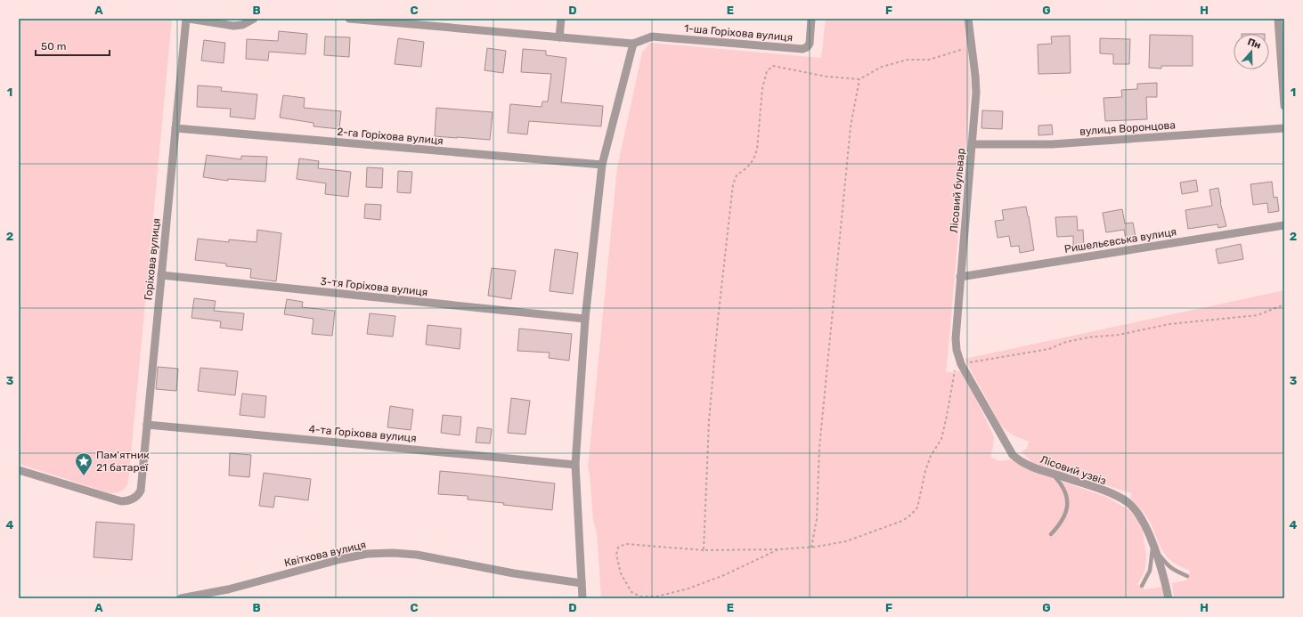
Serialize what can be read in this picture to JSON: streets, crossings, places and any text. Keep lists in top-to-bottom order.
{
  "streets": {
    "street": [
      "1-ша Горіхова вулиця",
      "вулиця Воронцова",
      "2-га Горіхова вулиця",
      "Лісовий бульвар",
      "Ришельєвська вулиця",
      "Горіхова вулиця",
      "3-тя Горіхова вулиця",
      "4-та Горіхова вулиця",
      "Лісовий узвіз",
      "Квіткова вулиця"
    ]
  },
  "crossings": [
    ["вулиця Воронцова", "Лісовий бульвар"],
    ["2-га Горіхова вулиця", "Горіхова вулиця"],
    ["Лісовий бульвар", "Ришельєвська вулиця"],
    ["Лісовий бульвар", "Лісовий узвіз"],
    ["Горіхова вулиця", "3-тя Горіхова вулиця"],
    ["Горіхова вулиця", "4-та Горіхова вулиця"]
  ],
  "places": {
    "place": ["Пам'ятник 21 батареї"]
  },
  "scale_bar": "50 m",
  "north": "top",
  "grid": {
    "columns": [
      "A",
      "B",
      "C",
      "D",
      "E",
      "F",
      "G",
      "H"
    ],
    "rows": [
      "1",
      "2",
      "3",
      "4"
    ]
  }
}
